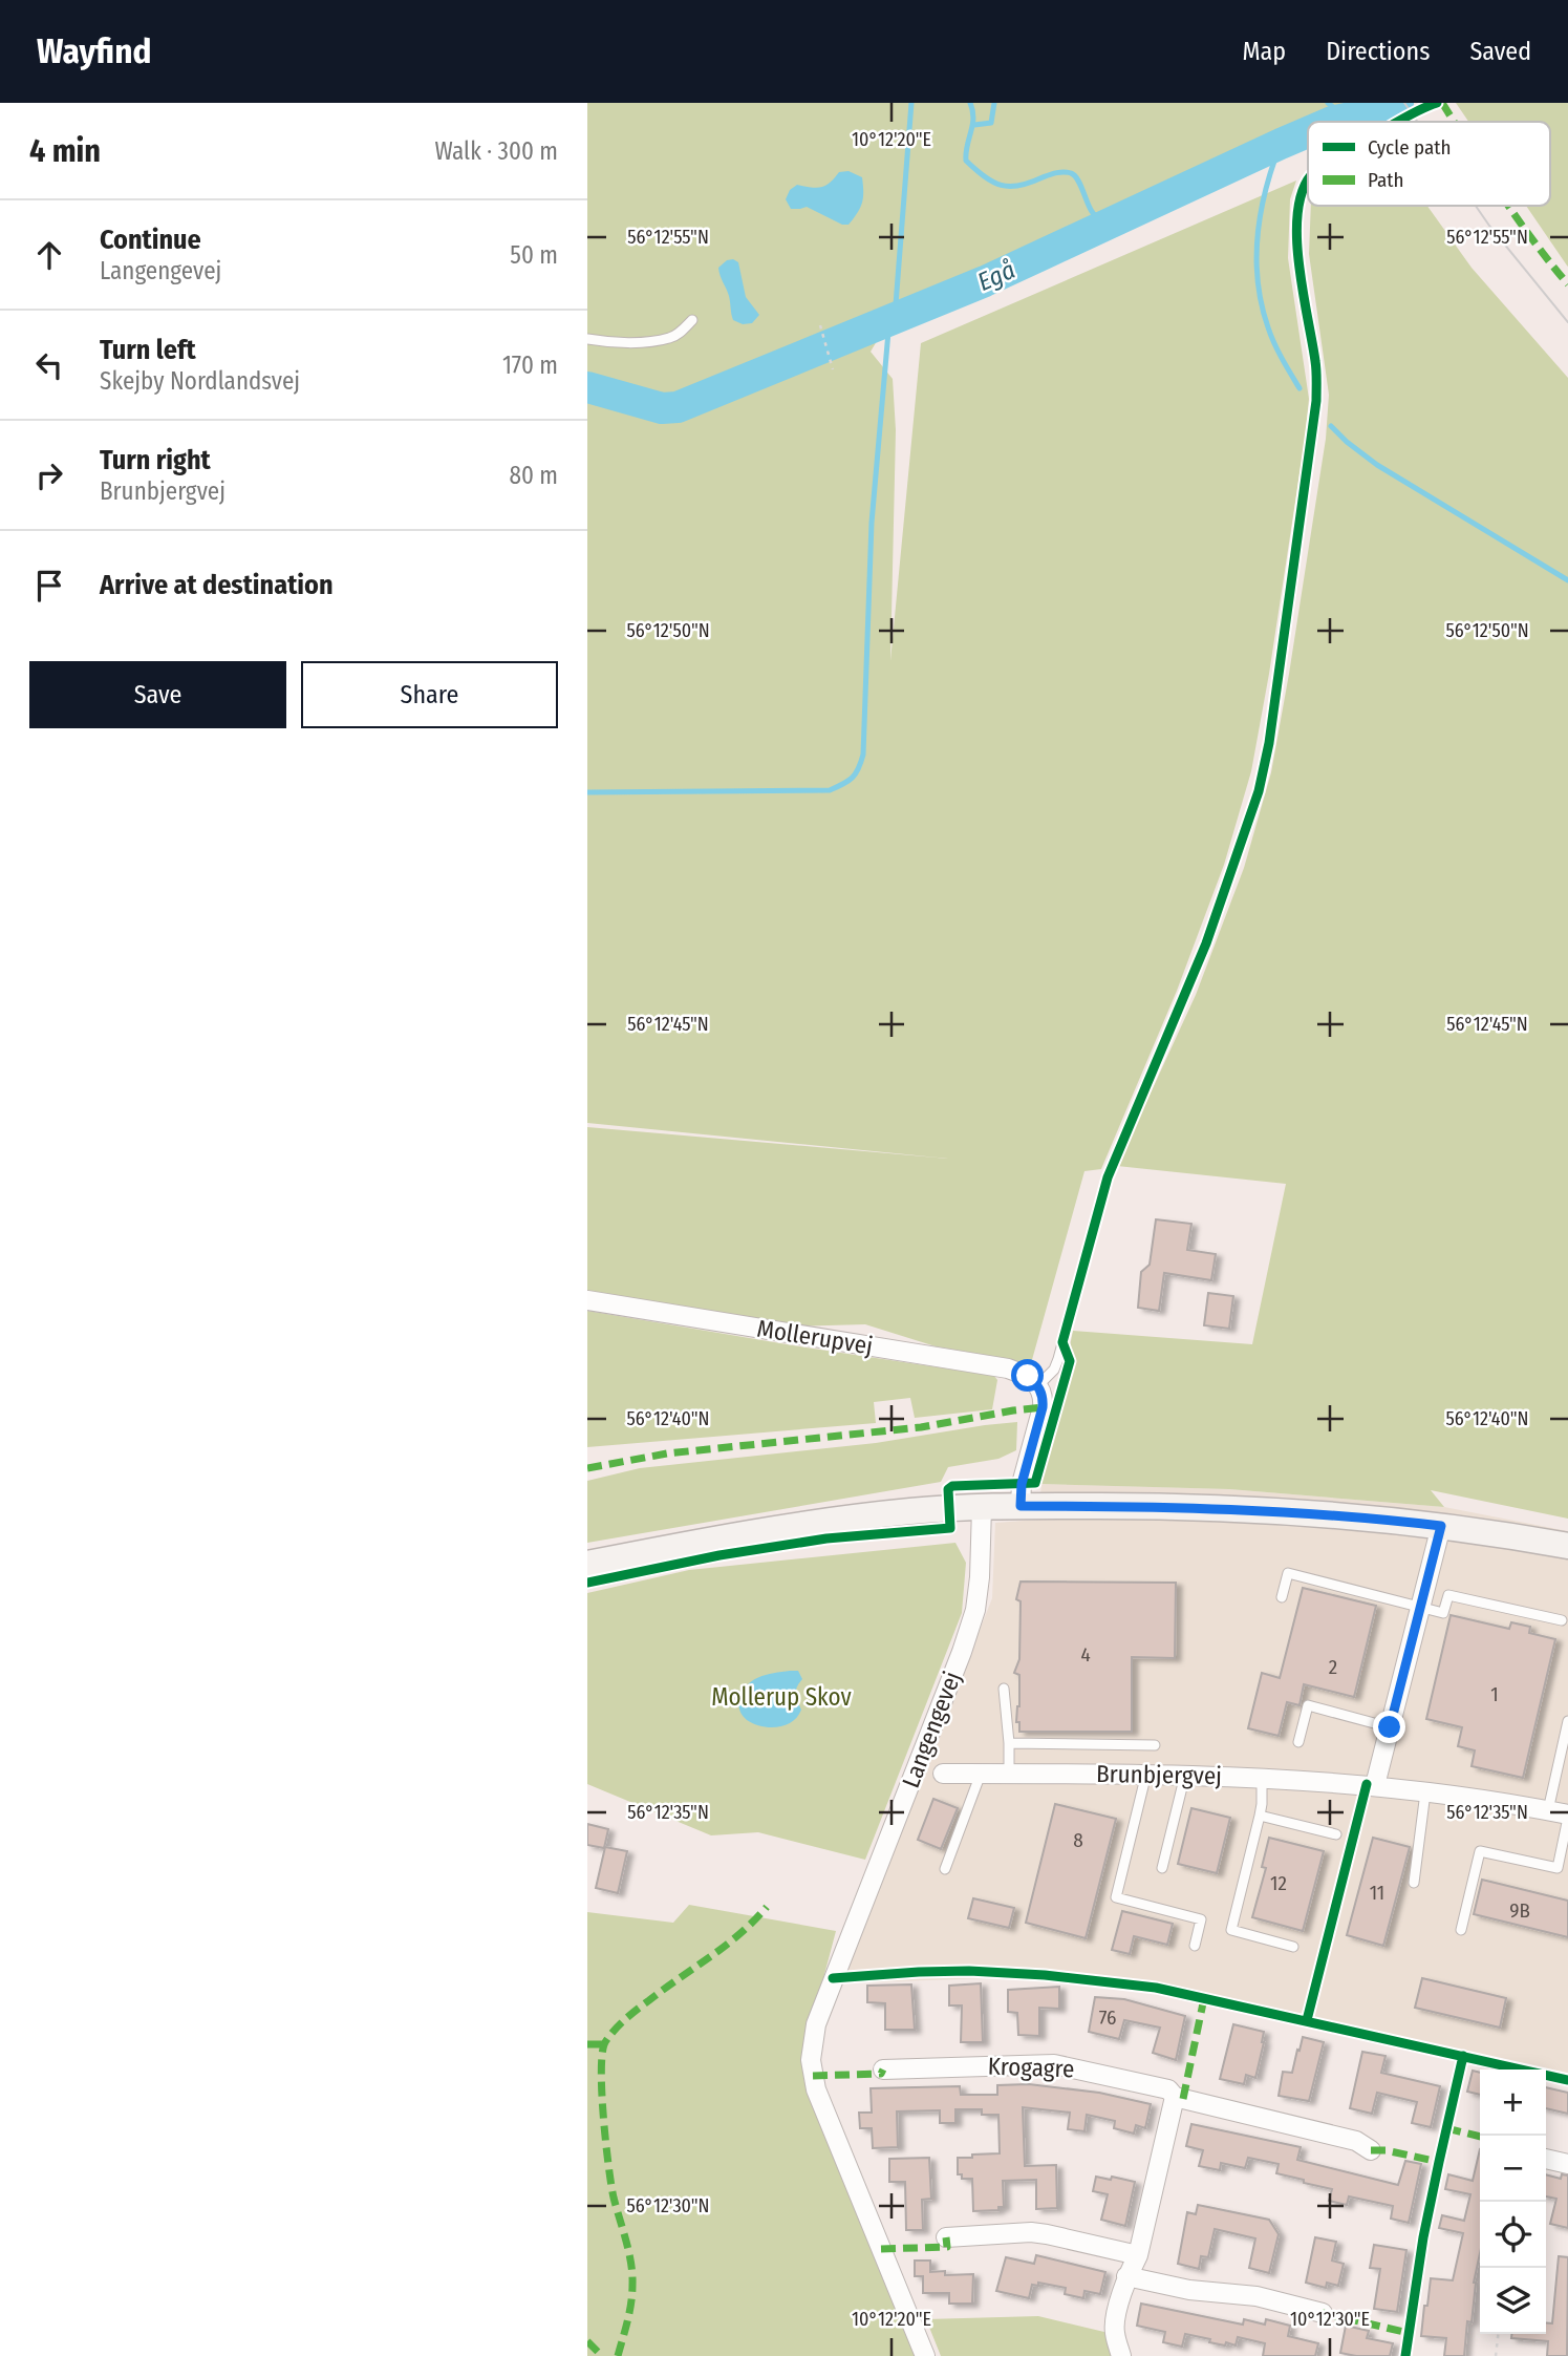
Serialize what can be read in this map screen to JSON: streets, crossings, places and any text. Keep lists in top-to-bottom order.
{
  "streets": {
    "street": [
      "Mollerupvej",
      "Langengevej",
      "Brunbjergvej",
      "Krogagre"
    ]
  },
  "water": ["Egå"],
  "parks": ["Mollerup Skov"],
  "house_numbers": [
    "4",
    "2",
    "1",
    "8",
    "12",
    "11",
    "9B",
    "76"
  ],
  "legend": ["Cycle path", "Path"],
  "page": {
    "header": "Wayfind",
    "nav": ["Map", "Directions", "Saved"],
    "heading": ["4 min", "Walk · 300 m"],
    "list": [
      ["Continue", "Langengevej", "50 m"],
      ["Turn left", "Skejby Nordlandsvej", "170 m"],
      ["Turn right", "Brunbjergvej", "80 m"],
      "Arrive at destination"
    ],
    "buttons": ["Save", "Share"],
    "map_buttons": ["+", "−"]
  },
  "coordinates": [
    "10°12'20\"E",
    "56°12'55\"N",
    "56°12'50\"N",
    "56°12'45\"N",
    "56°12'40\"N",
    "56°12'35\"N",
    "56°12'30\"N",
    "10°12'30\"E"
  ]
}
